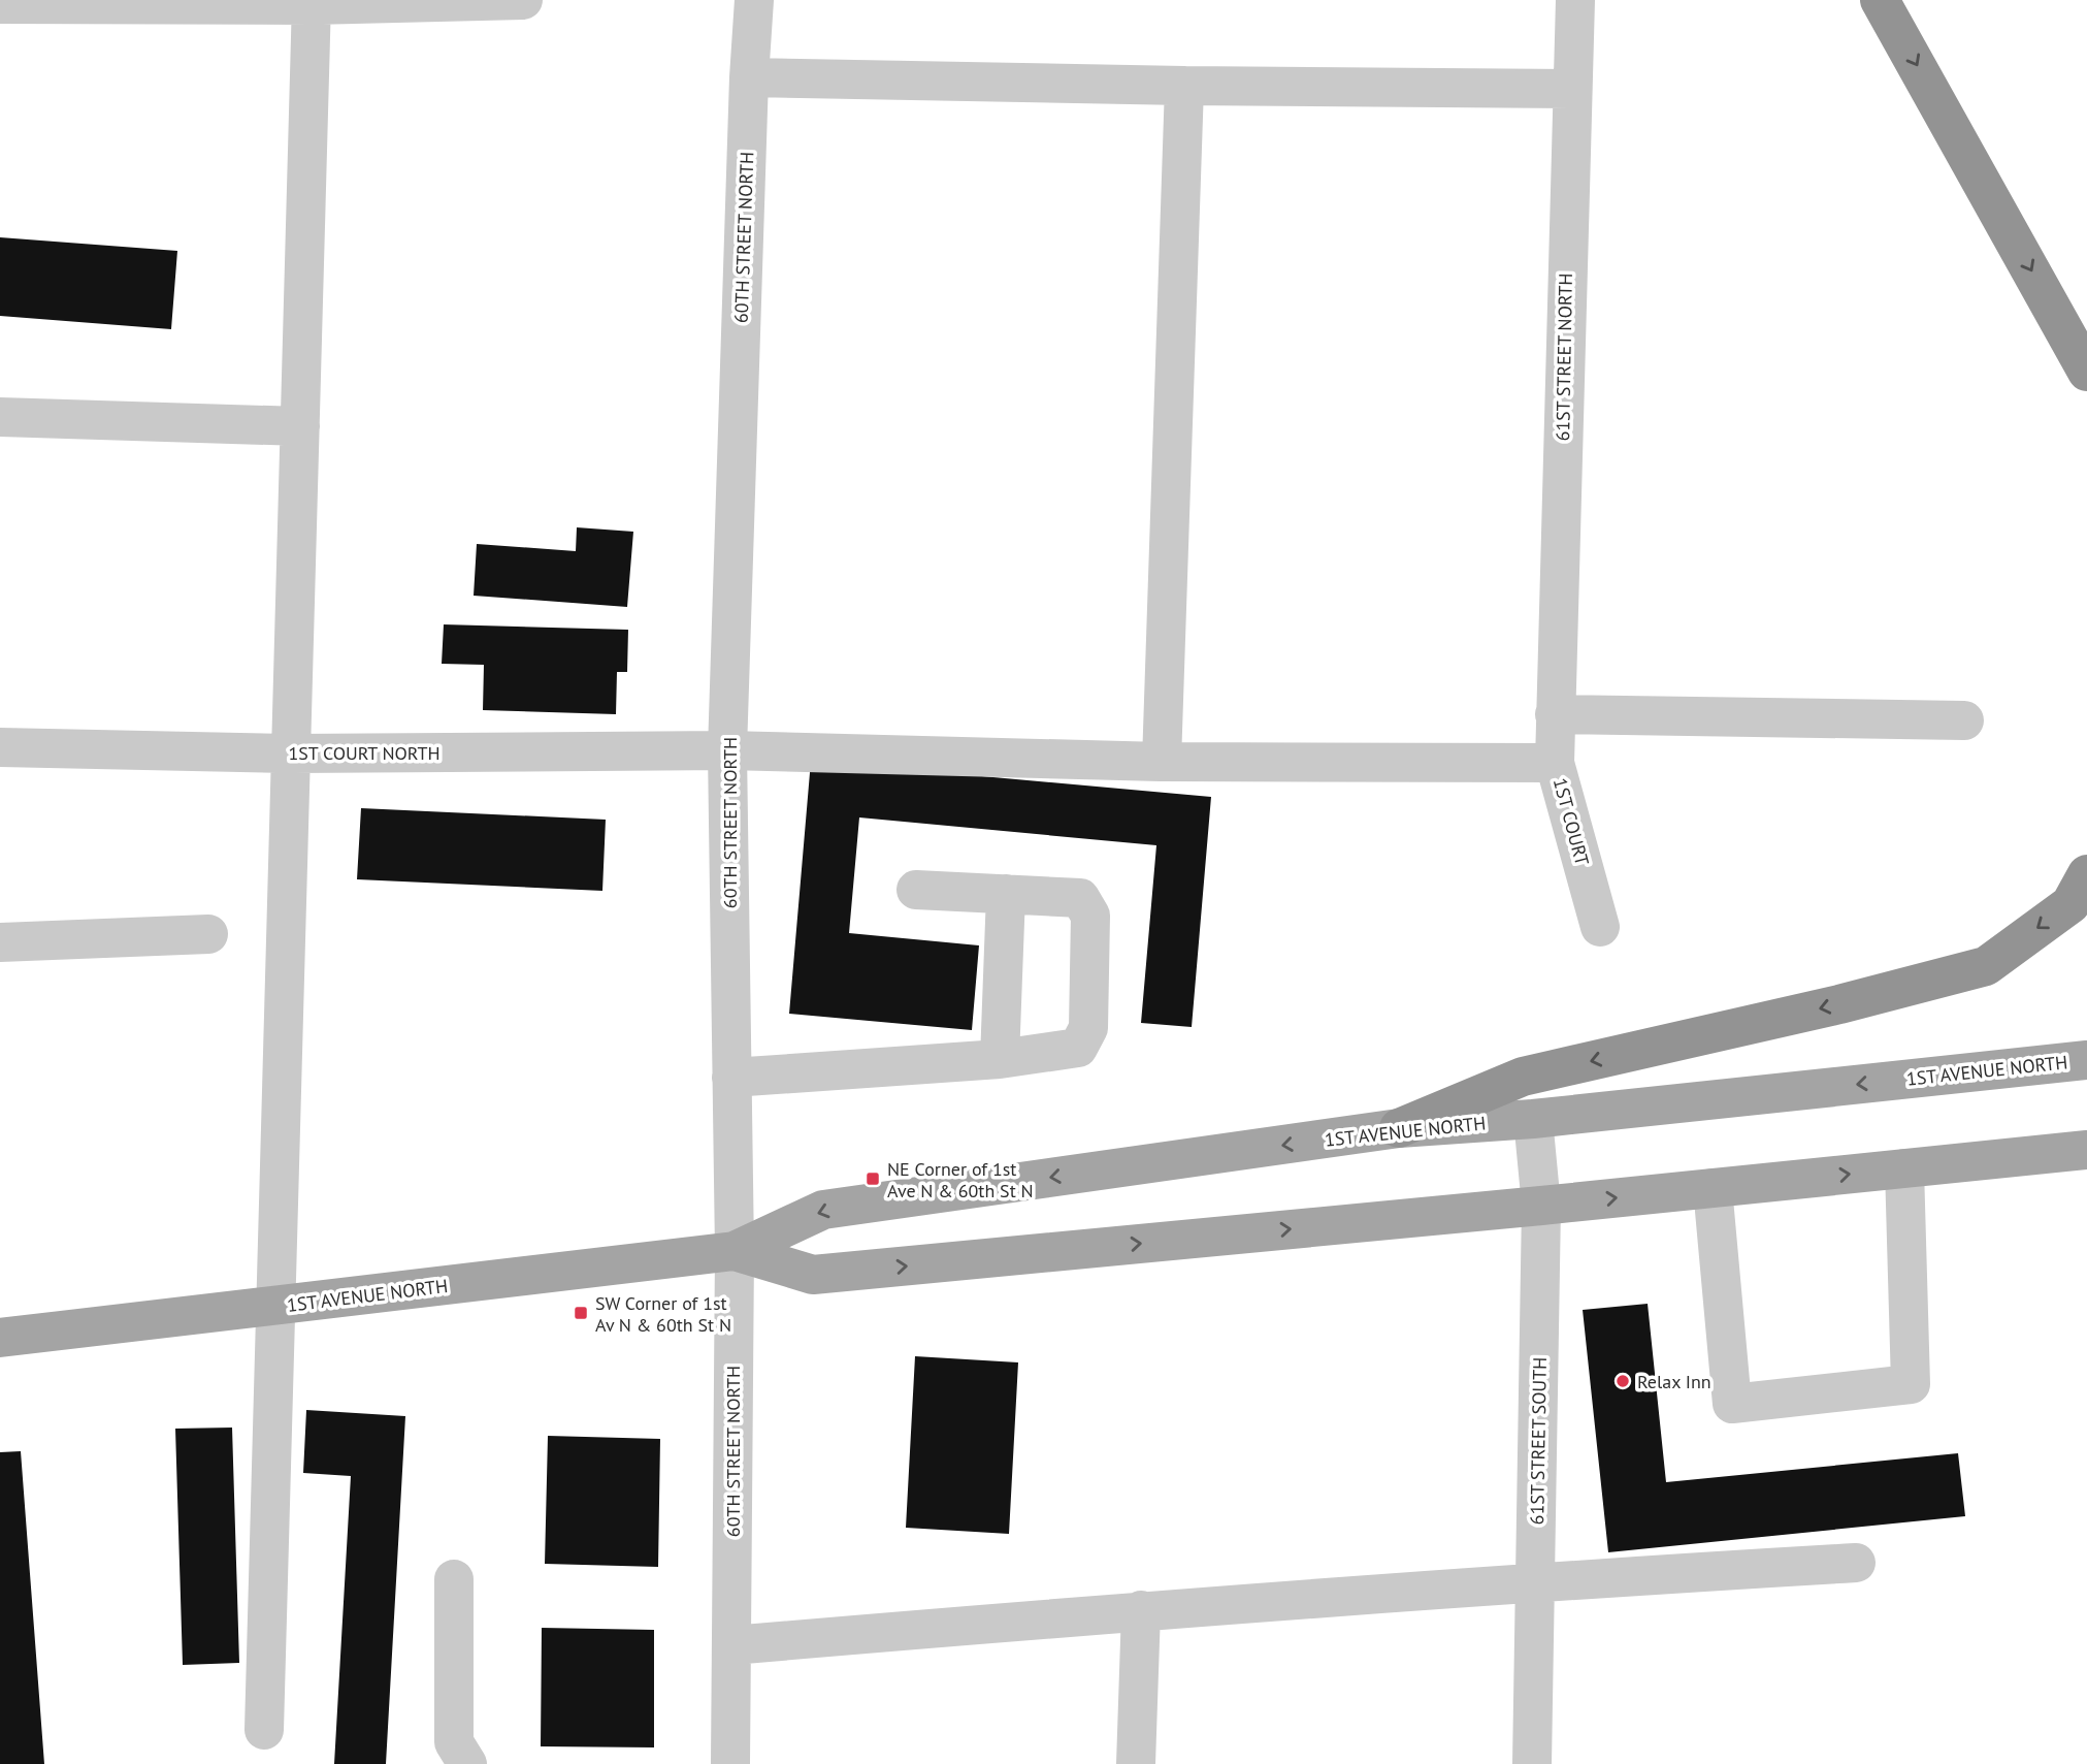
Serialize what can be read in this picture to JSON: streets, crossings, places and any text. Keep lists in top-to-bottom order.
{
  "streets": {
    "main road": ["1ST AVENUE NORTH"],
    "street": [
      "60TH STREET NORTH",
      "61ST STREET NORTH",
      "1ST COURT NORTH",
      "1ST COURT",
      "61ST STREET SOUTH"
    ]
  },
  "crossings": [
    ["60TH STREET NORTH", "1ST COURT NORTH"],
    ["60TH STREET NORTH", "1ST AVENUE NORTH"],
    ["61ST STREET NORTH", "1ST COURT"],
    ["1ST COURT NORTH", "1ST COURT"],
    ["1ST AVENUE NORTH", "61ST STREET SOUTH"]
  ],
  "places": {
    "transit": ["NE Corner of 1st Ave N & 60th St N", "SW Corner of 1st Av N & 60th St N"],
    "other": ["Relax Inn"]
  }
}
